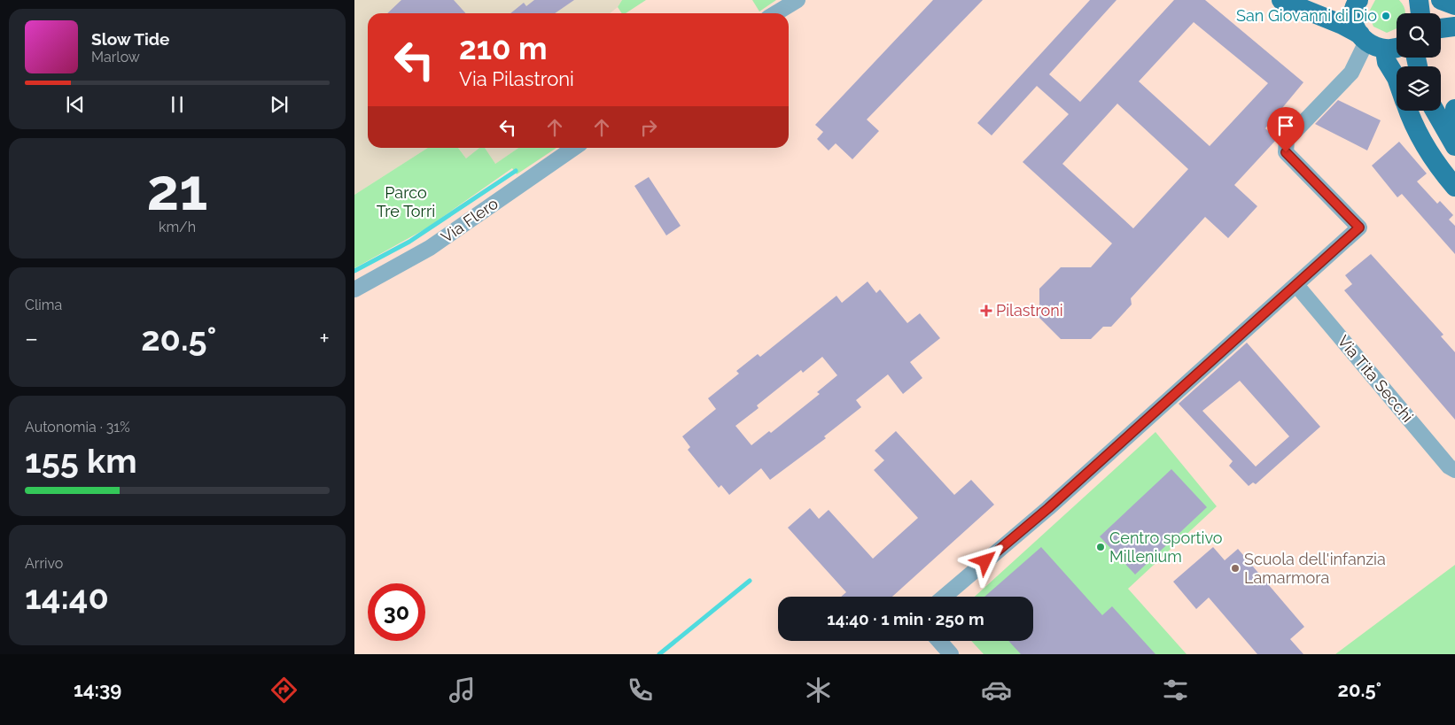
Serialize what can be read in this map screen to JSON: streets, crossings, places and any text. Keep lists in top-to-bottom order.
{
  "streets": {
    "street": ["Via Flero", "Via Tita Secchi"]
  },
  "parks": ["Parco Tre Torri"],
  "places": {
    "other": ["San Giovanni di Dio", "Centro sportivo Millenium", "Scuola dell'infanzia Lamarmora"],
    "health": ["Pilastroni"]
  },
  "page": {
    "turn": ["210 m", "Via Pilastroni"],
    "song": ["Slow Tide", "Marlow"],
    "tile": [
      ["21", "km/h"],
      "Clima",
      ["Autonomia · 31%", "155 km"],
      ["Arrivo", "14:40"]
    ],
    "heat": ["−", "20.5°", "+"],
    "limit": "30",
    "trip": "14:40 · 1 min · 250 m",
    "tabs": ["14:39", "20.5°"]
  }
}
